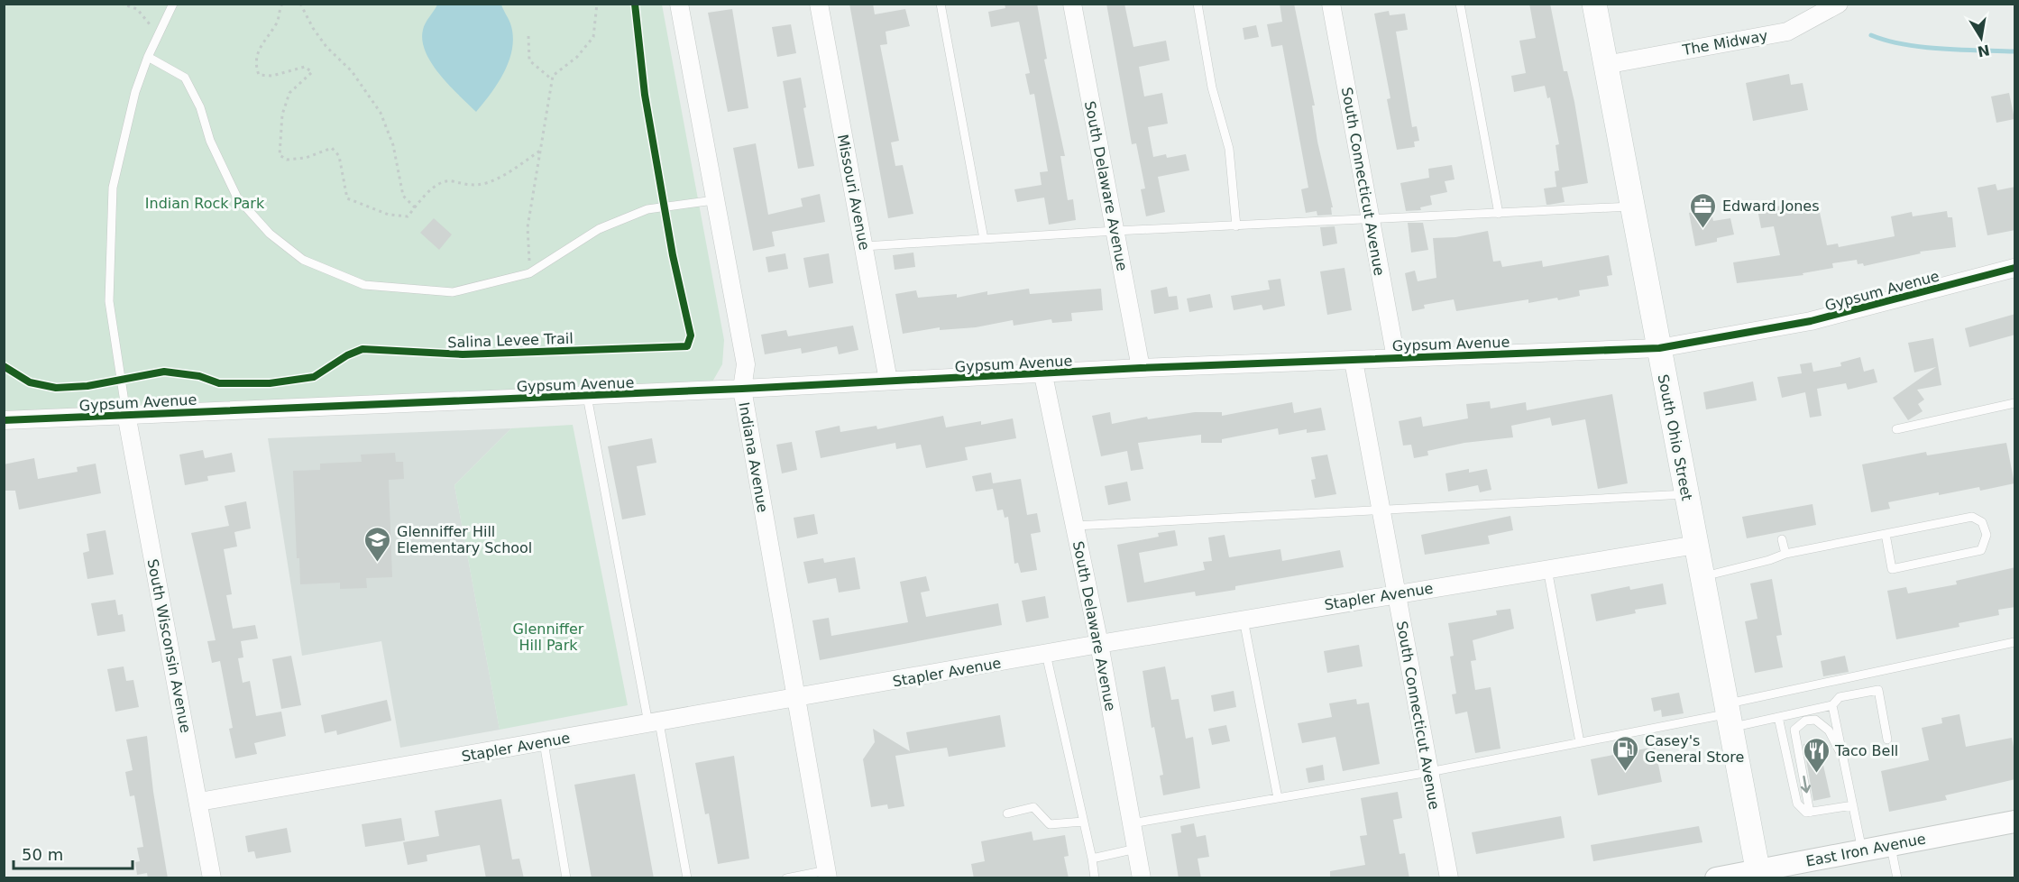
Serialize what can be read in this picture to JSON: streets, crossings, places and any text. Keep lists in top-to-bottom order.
{
  "streets": {
    "main road": ["South Ohio Street"],
    "street": [
      "The Midway",
      "South Connecticut Avenue",
      "South Delaware Avenue",
      "Missouri Avenue",
      "Gypsum Avenue",
      "Indiana Avenue",
      "Stapler Avenue",
      "South Wisconsin Avenue",
      "East Iron Avenue"
    ],
    "cycle path": ["Salina Levee Trail"]
  },
  "crossings": [
    ["The Midway", "South Ohio Street"],
    ["South Connecticut Avenue", "Gypsum Avenue"],
    ["South Connecticut Avenue", "Stapler Avenue"],
    ["South Delaware Avenue", "Gypsum Avenue"],
    ["South Delaware Avenue", "Stapler Avenue"],
    ["Missouri Avenue", "Gypsum Avenue"],
    ["Gypsum Avenue", "South Ohio Street"],
    ["Gypsum Avenue", "Indiana Avenue"],
    ["Gypsum Avenue", "South Wisconsin Avenue"],
    ["South Ohio Street", "Stapler Avenue"],
    ["South Ohio Street", "East Iron Avenue"],
    ["Indiana Avenue", "Stapler Avenue"],
    ["Stapler Avenue", "South Wisconsin Avenue"]
  ],
  "parks": ["Indian Rock Park", "Glenniffer Hill Park"],
  "places": {
    "office": ["Edward Jones"],
    "school or university": ["Glenniffer Hill Elementary School"],
    "fuel station": ["Casey's General Store"],
    "restaurant": ["Taco Bell"]
  },
  "scale_bar": "50 m",
  "north": "bottom"
}
